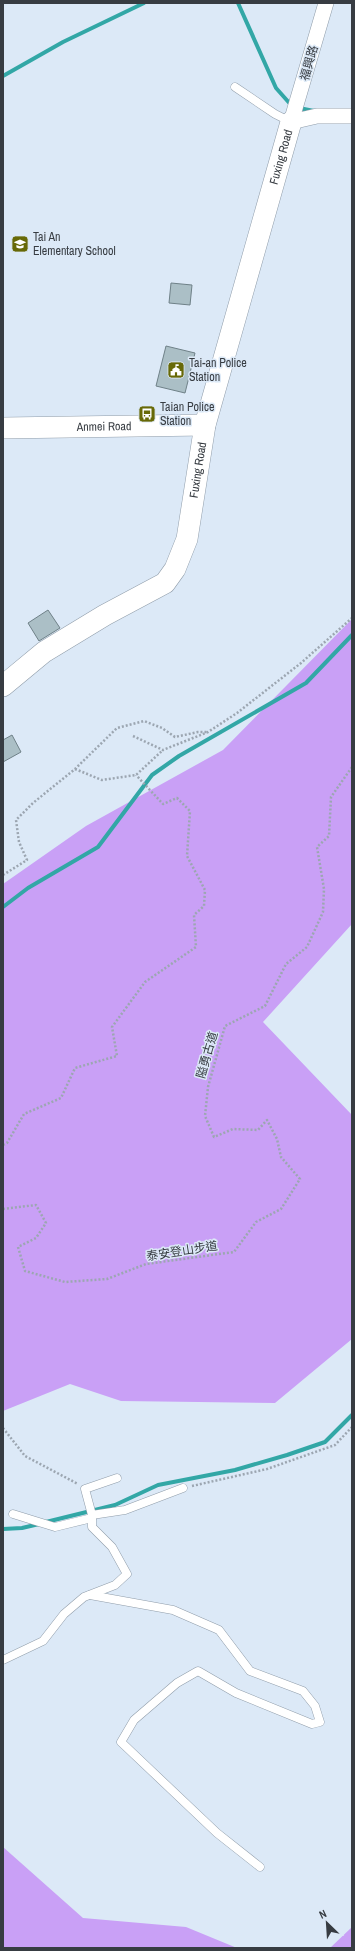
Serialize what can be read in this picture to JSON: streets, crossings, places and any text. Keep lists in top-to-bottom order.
{
  "streets": {
    "street": ["福興路", "Fuxing Road", "Anmei Road"],
    "path": ["隘勇古道", "泰安登山步道"]
  },
  "crossings": [
    ["福興路", "Fuxing Road"],
    ["Fuxing Road", "Anmei Road"],
    ["隘勇古道", "泰安登山步道"]
  ],
  "places": {
    "school or university": ["Tai An Elementary School"],
    "public building": ["Tai-an Police Station"],
    "bus stop": ["Taian Police Station"]
  },
  "north": "top left"
}
